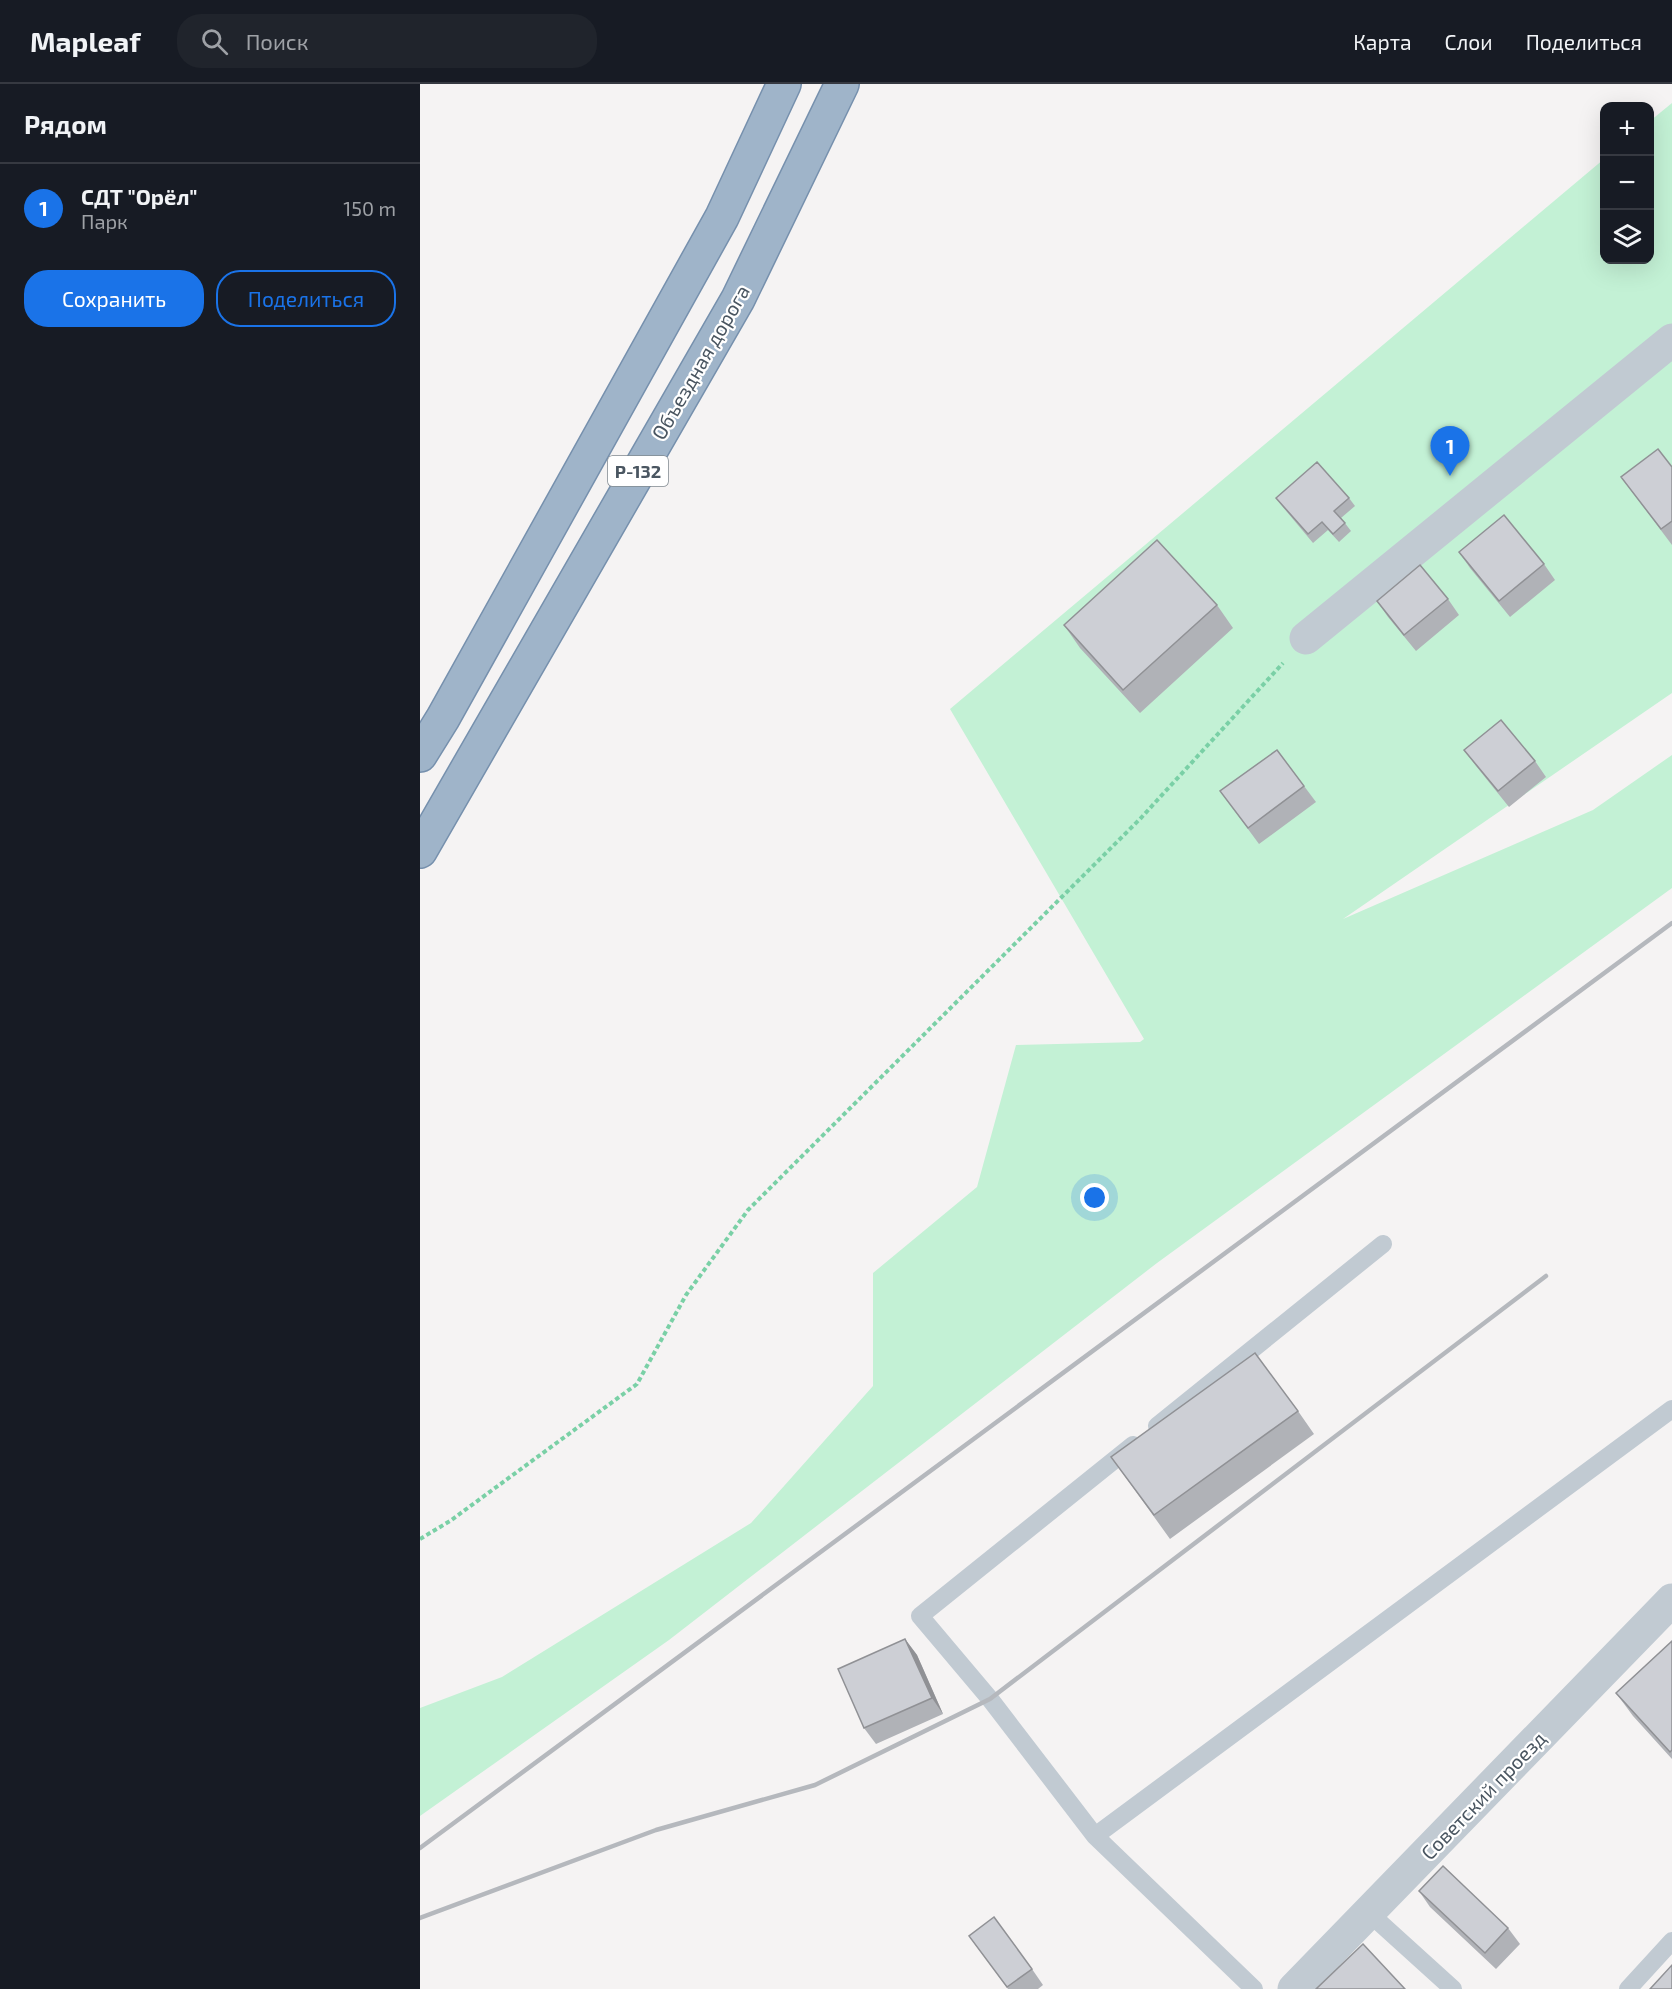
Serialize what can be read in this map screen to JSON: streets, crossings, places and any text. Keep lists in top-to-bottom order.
{
  "streets": {
    "highway": ["Объездная дорога", "Р-132"],
    "street": ["Советский проезд"]
  },
  "page": {
    "header": "Mapleaf",
    "search": "Поиск",
    "nav": ["Карта", "Слои", "Поделиться"],
    "heading": "Рядом",
    "map_buttons": ["+", "−"],
    "list": [
      {
        "mark": "1",
        "name": "СДТ \"Орёл\"",
        "note": "Парк",
        "value": "150 m"
      }
    ],
    "buttons": ["Сохранить", "Поделиться"],
    "pins": "1"
  }
}
